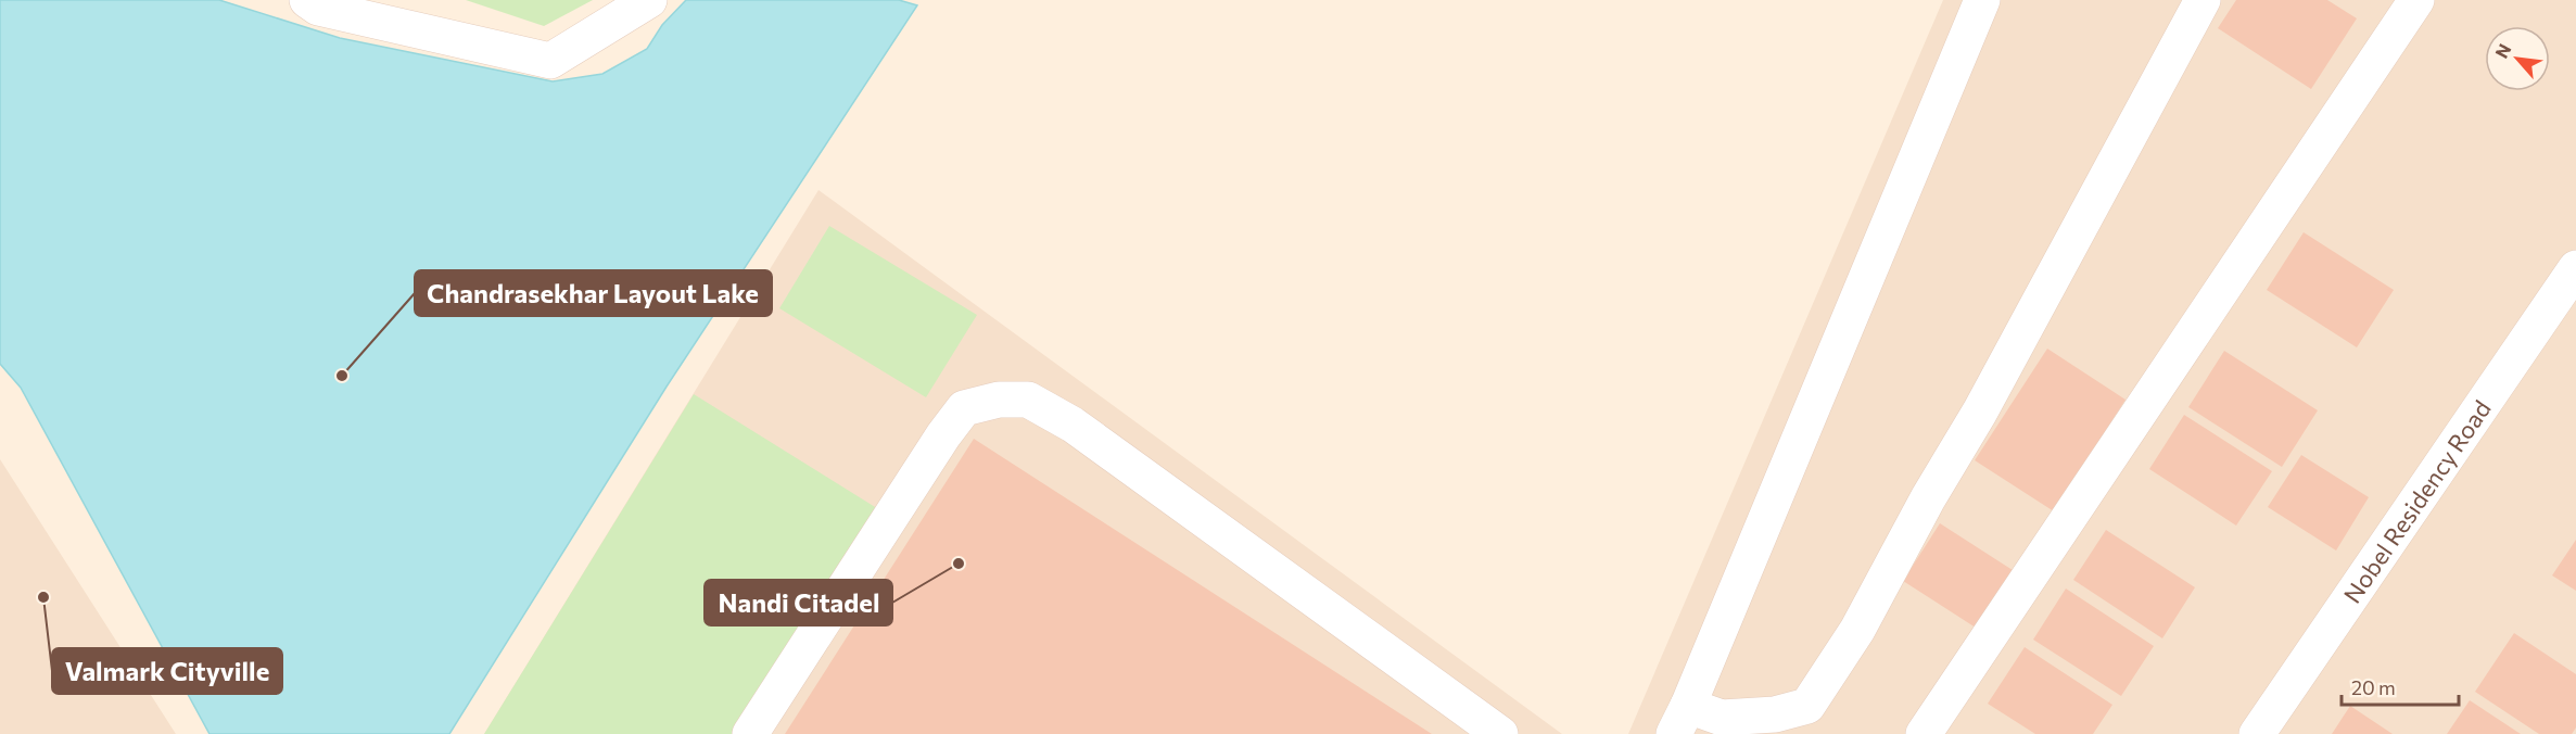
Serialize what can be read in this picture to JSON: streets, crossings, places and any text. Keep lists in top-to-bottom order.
{
  "streets": {
    "street": ["Nobel Residency Road"]
  },
  "places": ["Chandrasekhar Layout Lake", "Nandi Citadel", "Valmark Cityville"],
  "scale_bar": "20 m",
  "north": "top left"
}
